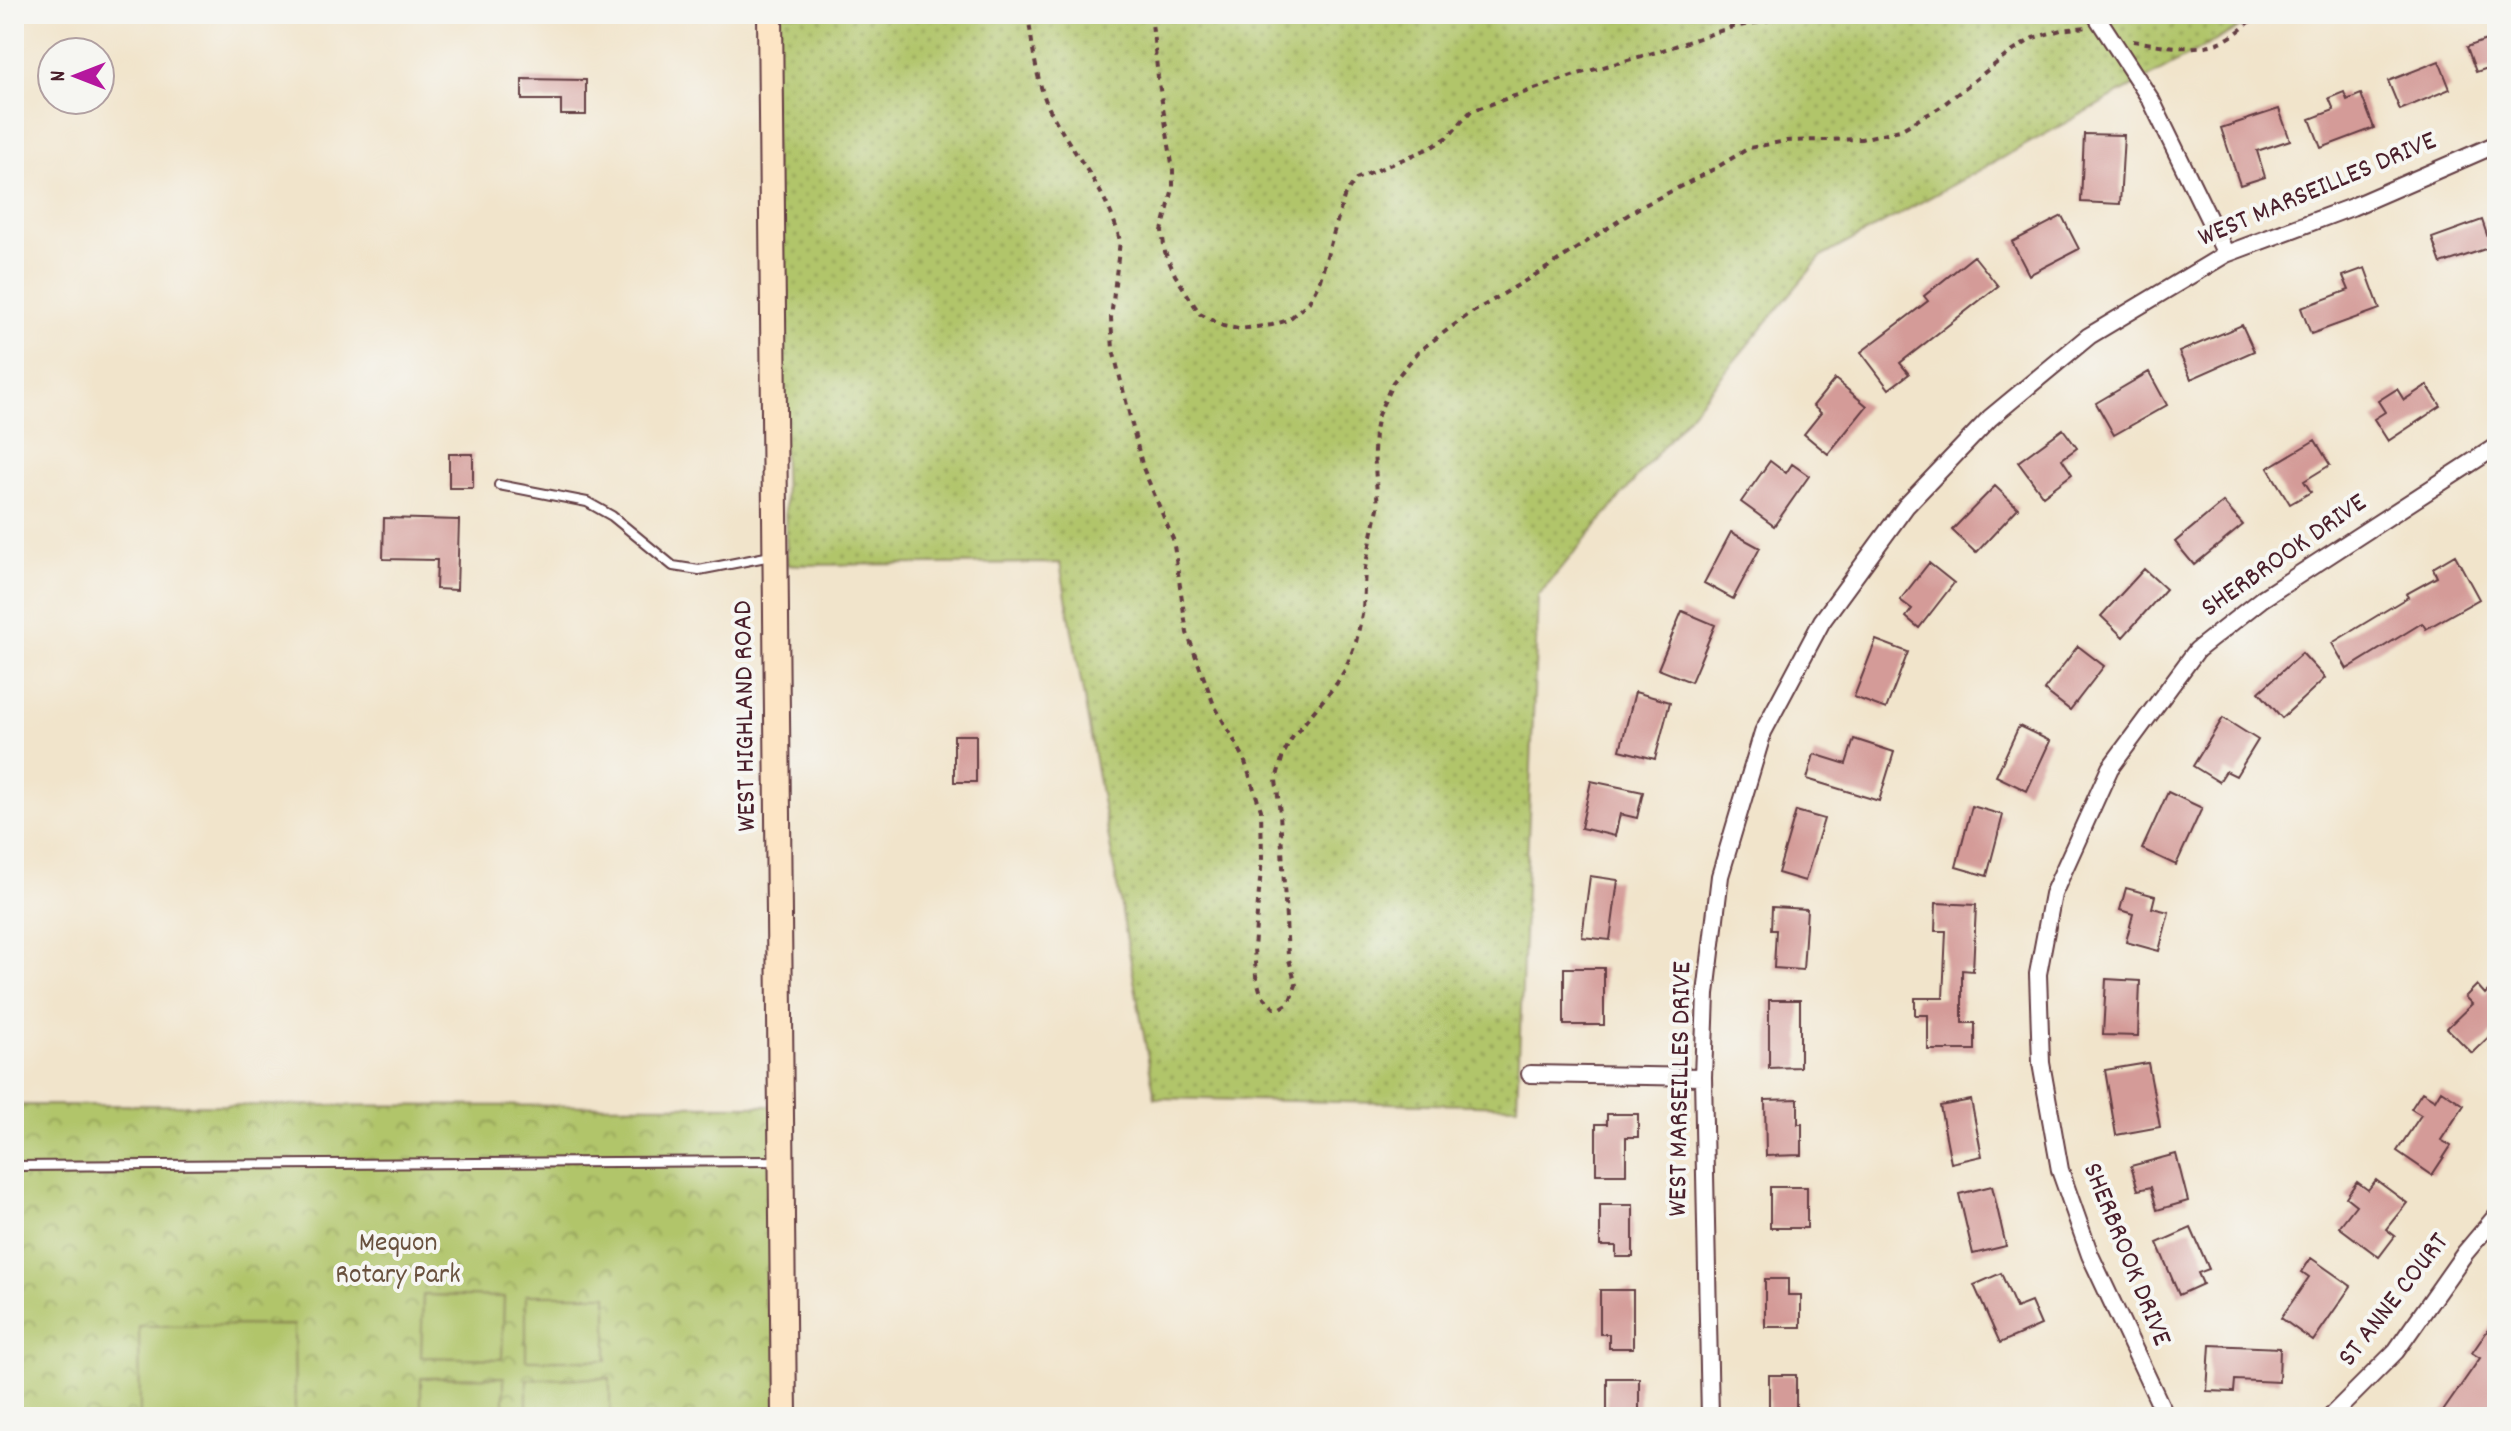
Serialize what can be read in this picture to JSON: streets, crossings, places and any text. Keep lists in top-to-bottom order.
{
  "streets": {
    "main road": ["WEST HIGHLAND ROAD"],
    "street": ["WEST MARSEILLES DRIVE", "SHERBROOK DRIVE", "ST ANNE COURT"]
  },
  "parks": ["Mequon Rotary Park"],
  "north": "left"
}
